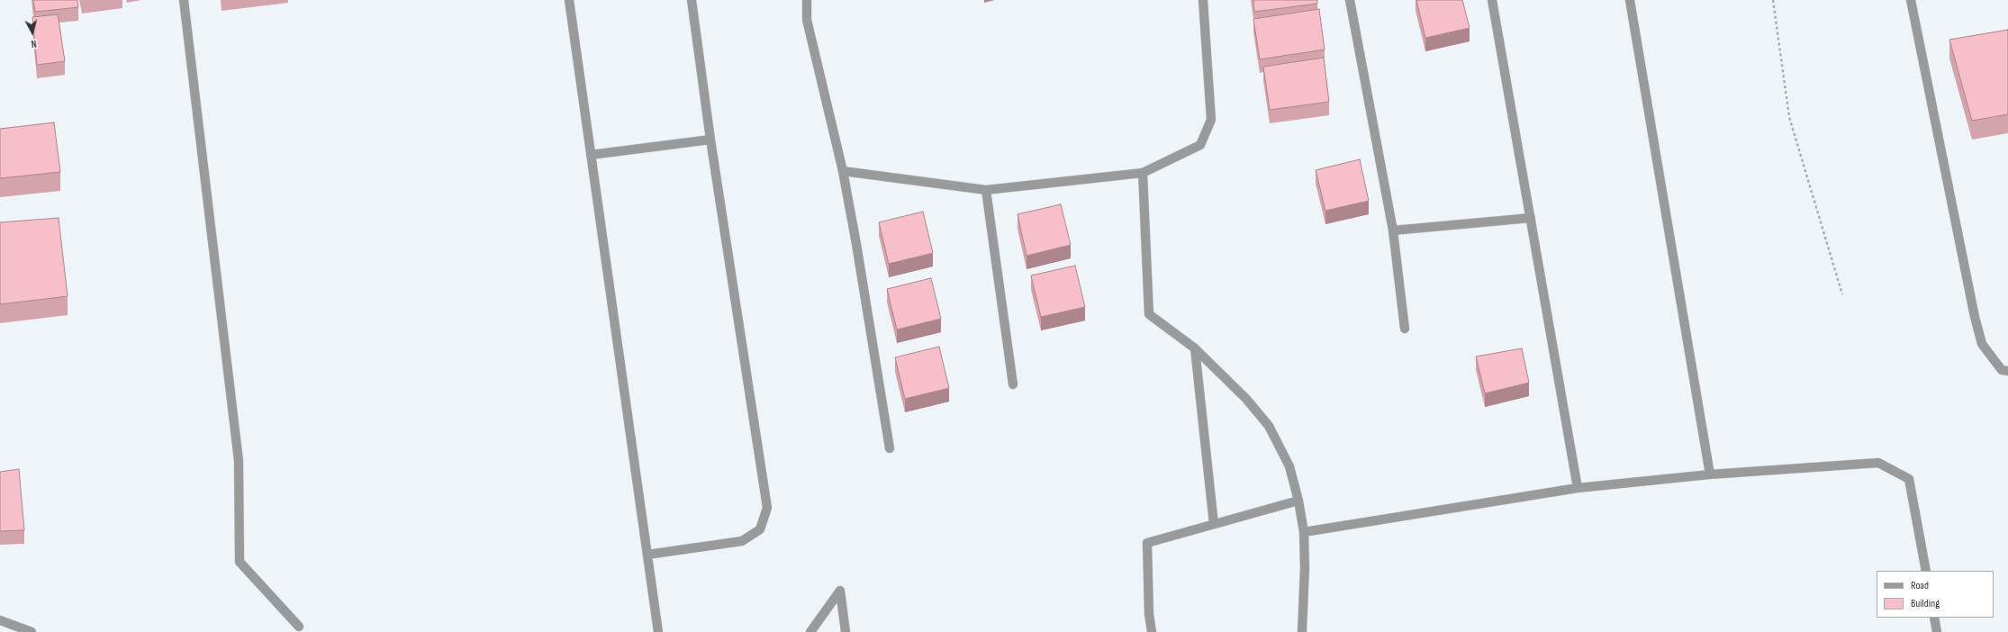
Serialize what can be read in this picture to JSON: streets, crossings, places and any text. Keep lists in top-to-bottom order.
{
  "legend": ["Road", "Building"],
  "north": "bottom"
}
